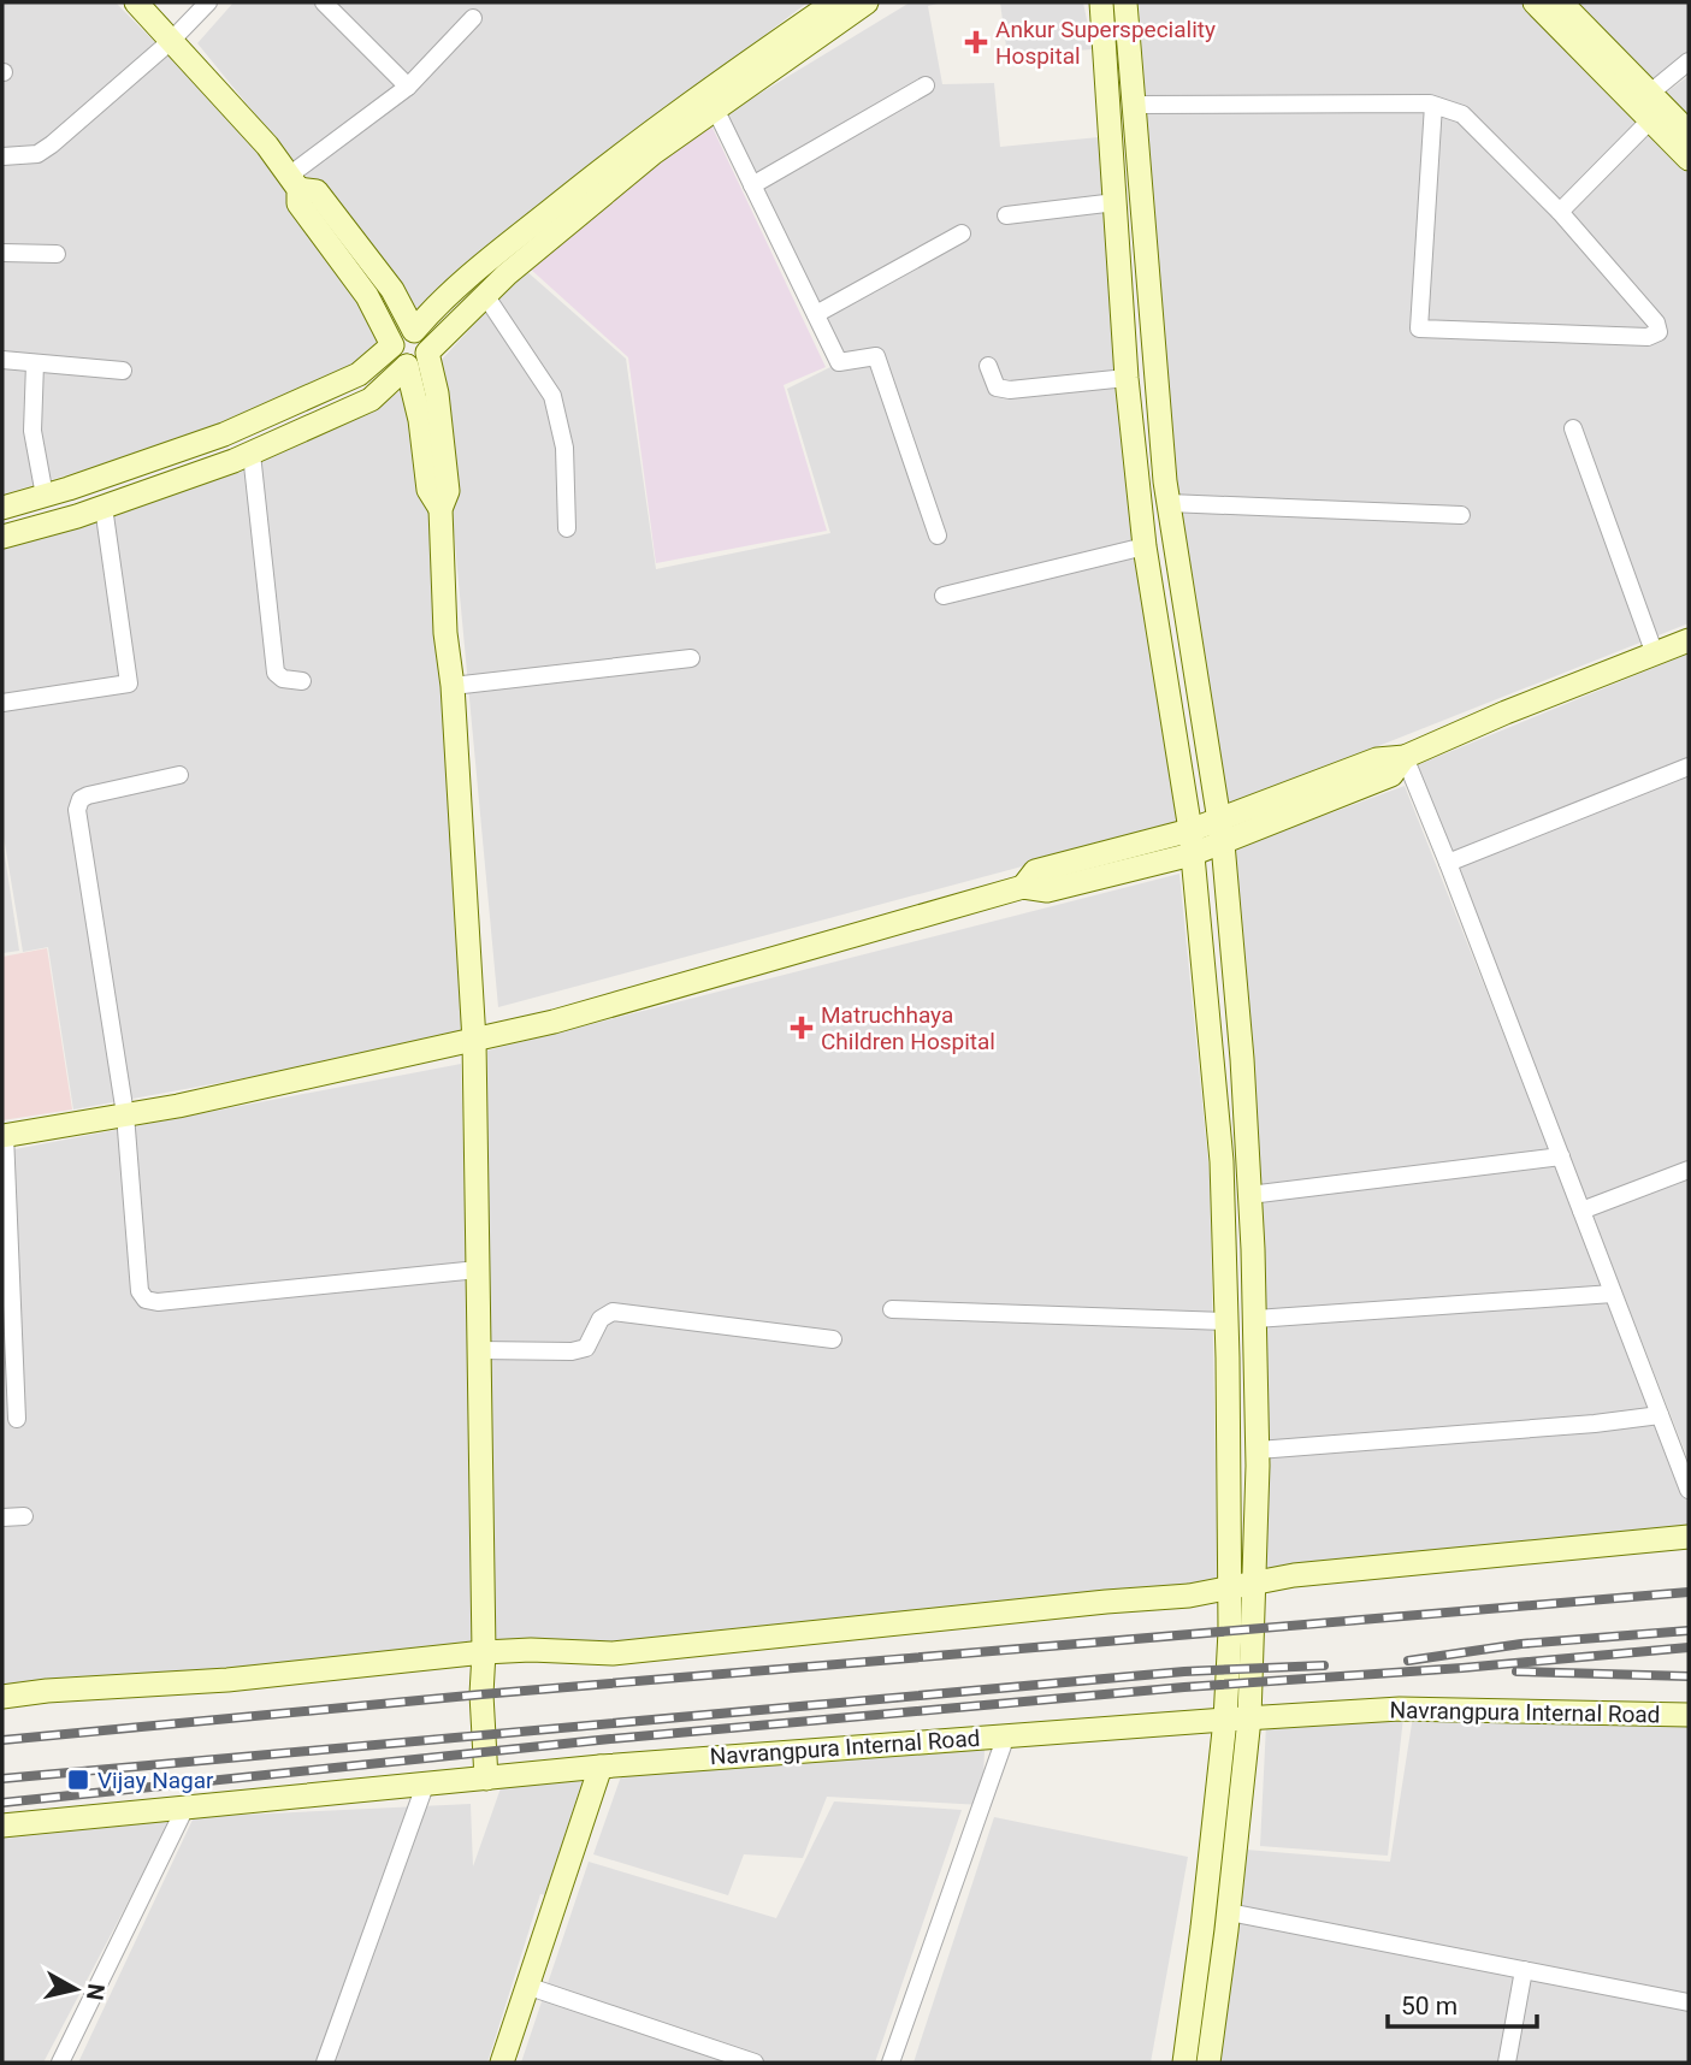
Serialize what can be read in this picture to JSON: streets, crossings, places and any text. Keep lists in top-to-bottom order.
{
  "streets": {
    "street": ["Navrangpura Internal Road"]
  },
  "places": {
    "health": ["Ankur Superspeciality Hospital", "Matruchhaya Children Hospital"],
    "transit": ["Vijay Nagar"]
  },
  "scale_bar": "50 m",
  "north": "right"
}
